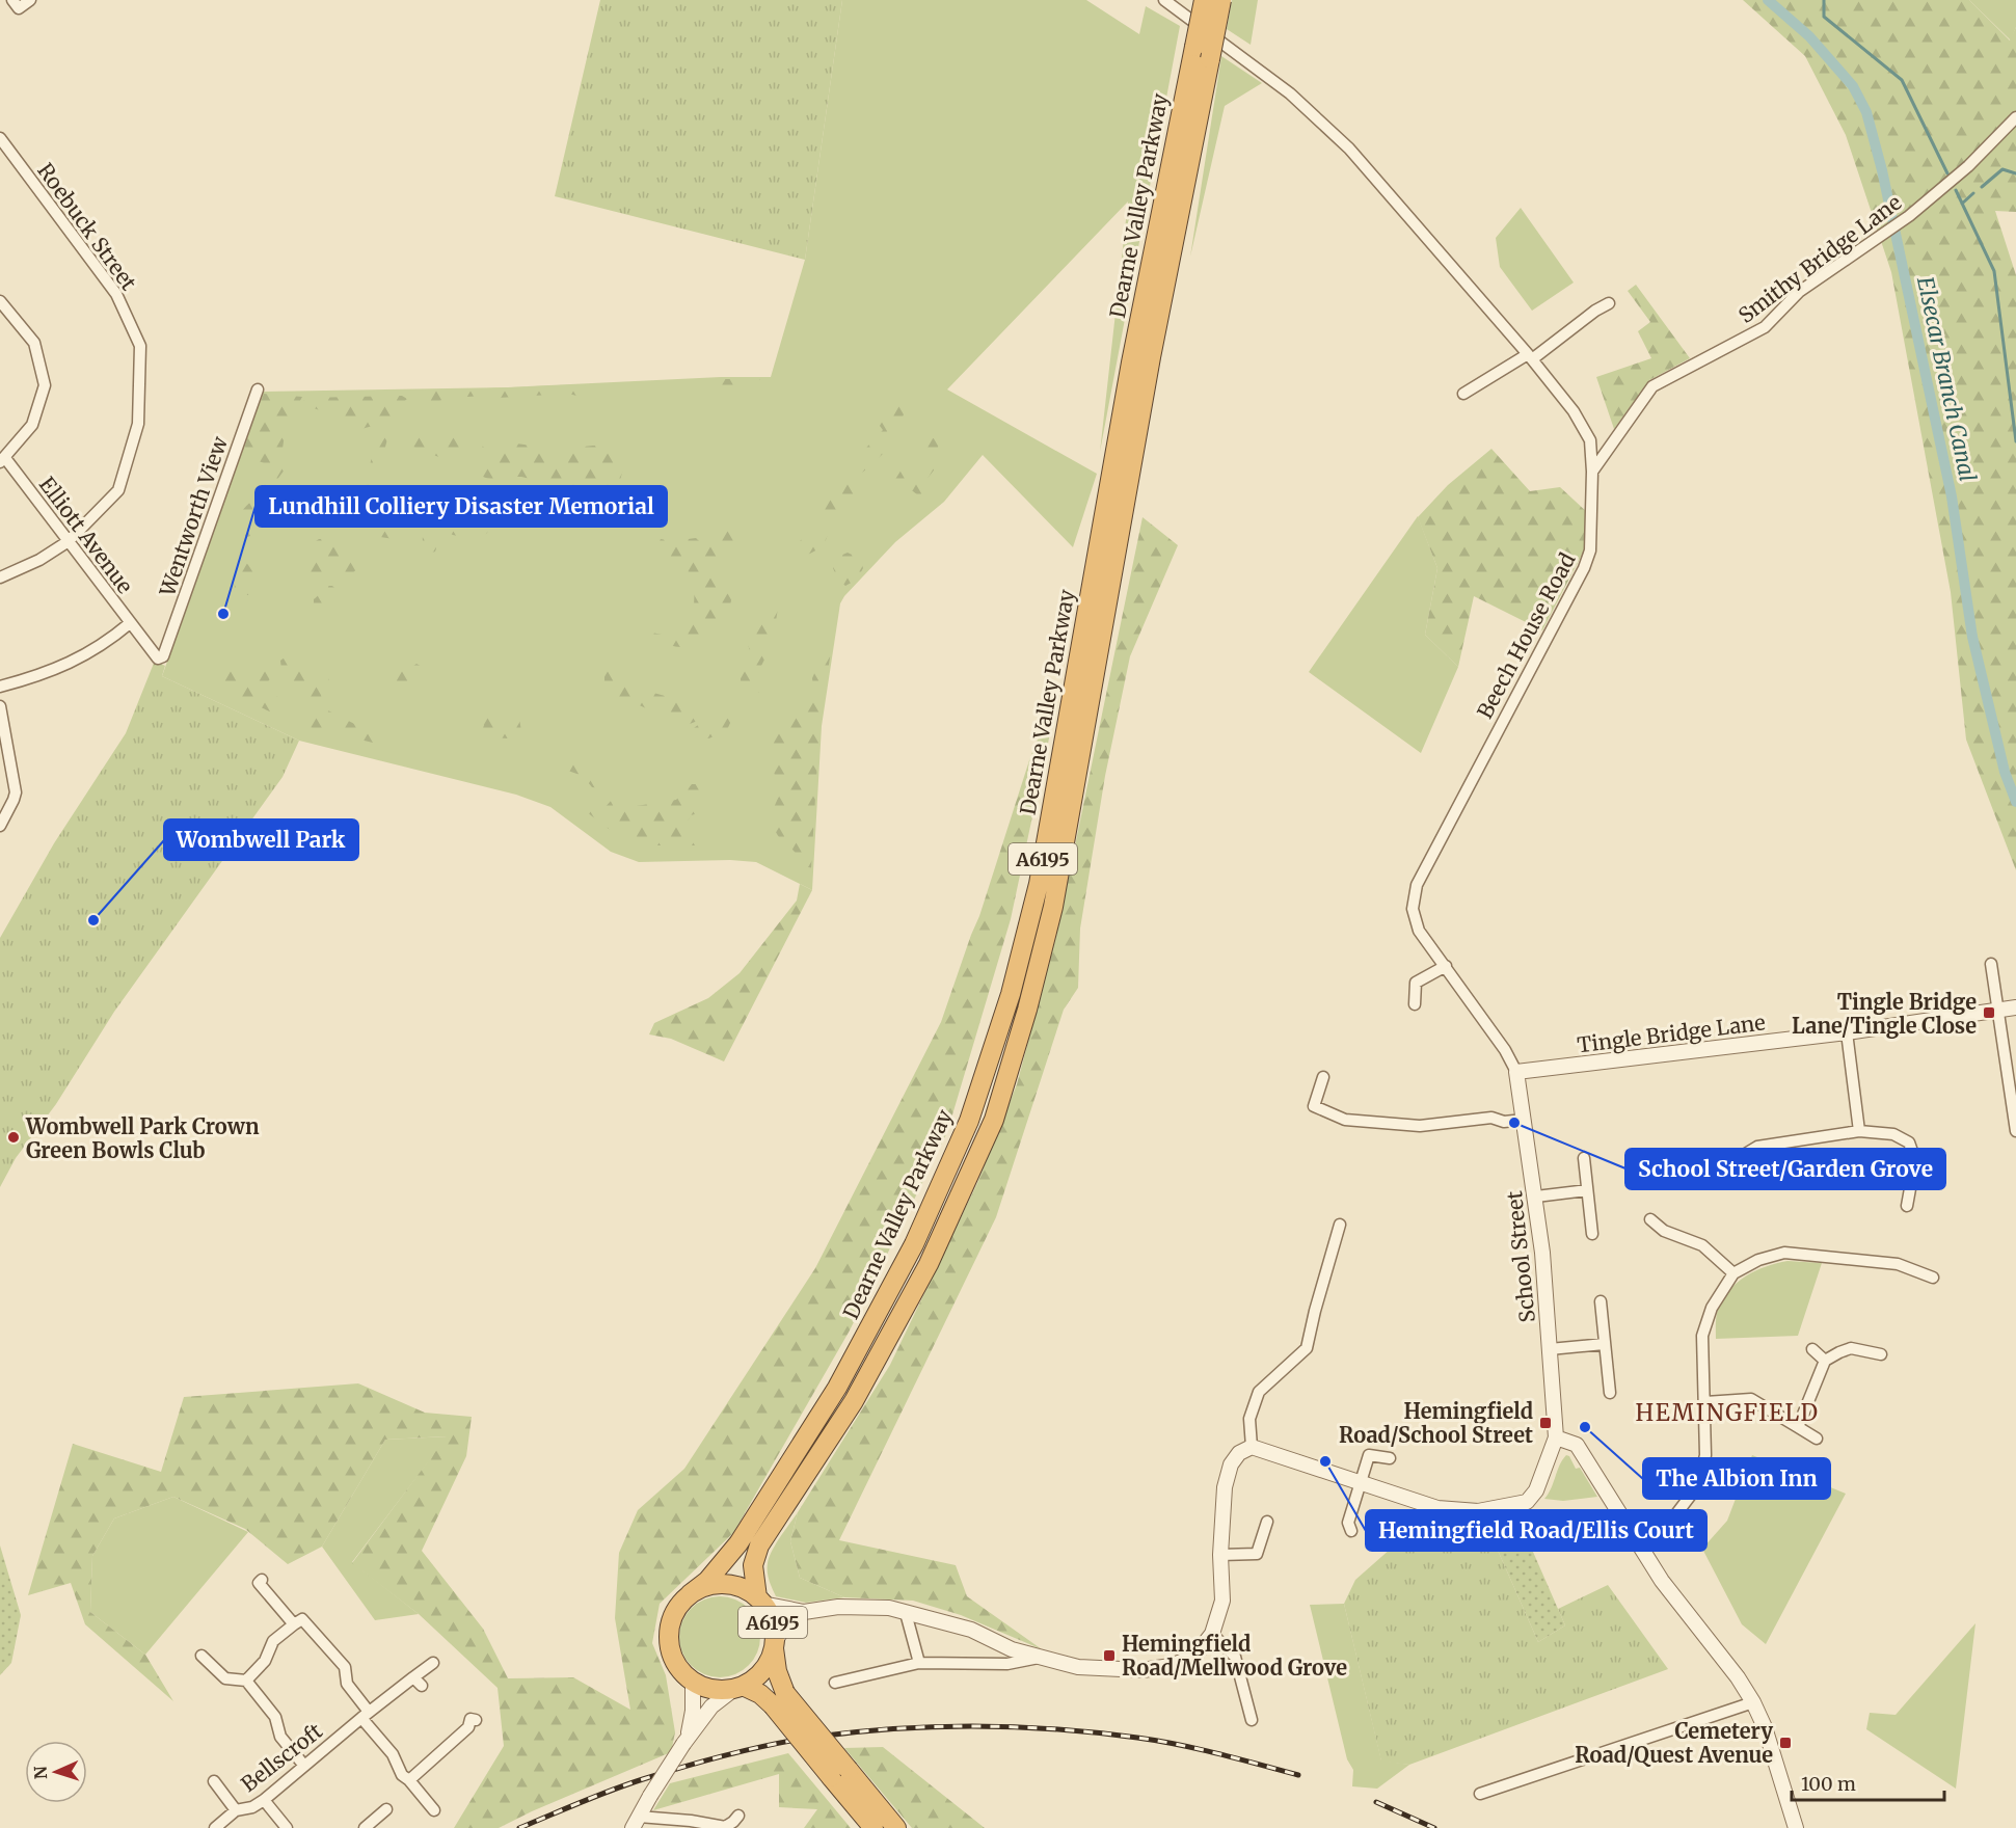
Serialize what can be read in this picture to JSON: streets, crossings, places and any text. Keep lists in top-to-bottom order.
{
  "streets": {
    "highway": ["Dearne Valley Parkway", "A6195"],
    "street": [
      "Roebuck Street",
      "Smithy Bridge Lane",
      "Wentworth View",
      "Elliott Avenue",
      "Beech House Road",
      "Tingle Bridge Lane",
      "School Street",
      "Bellscroft"
    ]
  },
  "crossings": [
    ["Dearne Valley Parkway", "A6195"],
    ["Roebuck Street", "Elliott Avenue"],
    ["Smithy Bridge Lane", "Beech House Road"],
    ["Wentworth View", "Elliott Avenue"],
    ["Beech House Road", "Tingle Bridge Lane"],
    ["Beech House Road", "School Street"],
    ["Tingle Bridge Lane", "School Street"]
  ],
  "districts": ["HEMINGFIELD"],
  "water": ["Elsecar Branch Canal"],
  "places": {
    "other": [
      "Lundhill Colliery Disaster Memorial",
      "Wombwell Park",
      "School Street/Garden Grove",
      "Wombwell Park Crown Green Bowls Club",
      "The Albion Inn",
      "Hemingfield Road/Ellis Court"
    ],
    "transit": [
      "Tingle Bridge Lane/Tingle Close",
      "Hemingfield Road/School Street",
      "Hemingfield Road/Mellwood Grove",
      "Cemetery Road/Quest Avenue"
    ]
  },
  "scale_bar": "100 m",
  "north": "left"
}
